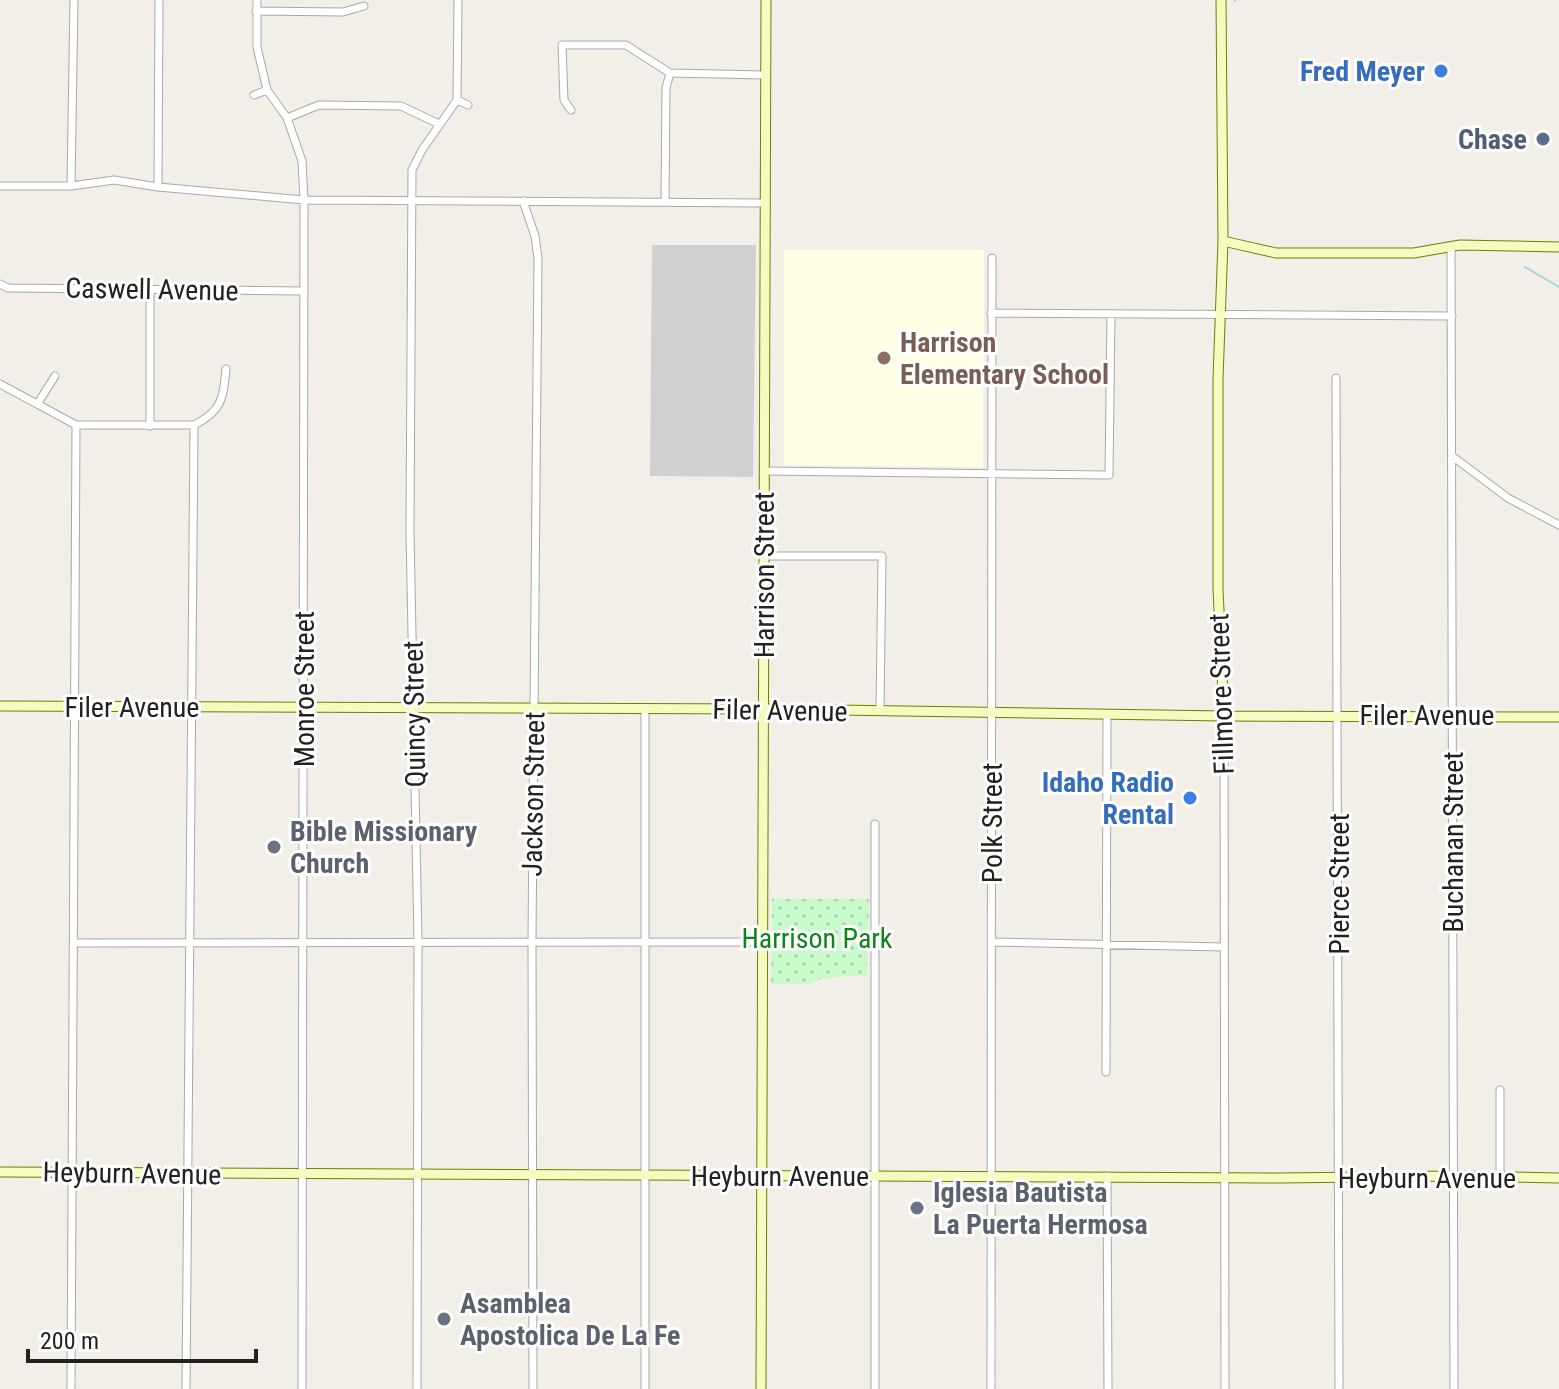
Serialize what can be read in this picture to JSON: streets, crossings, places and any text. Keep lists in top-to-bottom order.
{
  "streets": {
    "street": [
      "Caswell Avenue",
      "Harrison Street",
      "Monroe Street",
      "Fillmore Street",
      "Filer Avenue",
      "Quincy Street",
      "Jackson Street",
      "Polk Street",
      "Buchanan Street",
      "Pierce Street",
      "Heyburn Avenue"
    ]
  },
  "crossings": [
    ["Caswell Avenue", "Monroe Street"],
    ["Harrison Street", "Filer Avenue"],
    ["Harrison Street", "Heyburn Avenue"],
    ["Monroe Street", "Filer Avenue"],
    ["Monroe Street", "Heyburn Avenue"],
    ["Fillmore Street", "Filer Avenue"],
    ["Fillmore Street", "Heyburn Avenue"],
    ["Filer Avenue", "Quincy Street"],
    ["Filer Avenue", "Jackson Street"],
    ["Filer Avenue", "Polk Street"],
    ["Filer Avenue", "Buchanan Street"],
    ["Filer Avenue", "Pierce Street"],
    ["Quincy Street", "Heyburn Avenue"],
    ["Jackson Street", "Heyburn Avenue"],
    ["Polk Street", "Heyburn Avenue"],
    ["Buchanan Street", "Heyburn Avenue"],
    ["Pierce Street", "Heyburn Avenue"]
  ],
  "parks": ["Harrison Park"],
  "places": [
    "Fred Meyer",
    "Chase",
    "Harrison Elementary School",
    "Idaho Radio Rental",
    "Bible Missionary Church",
    "Iglesia Bautista La Puerta Hermosa",
    "Asamblea Apostolica De La Fe"
  ],
  "scale_bar": "200 m"
}
